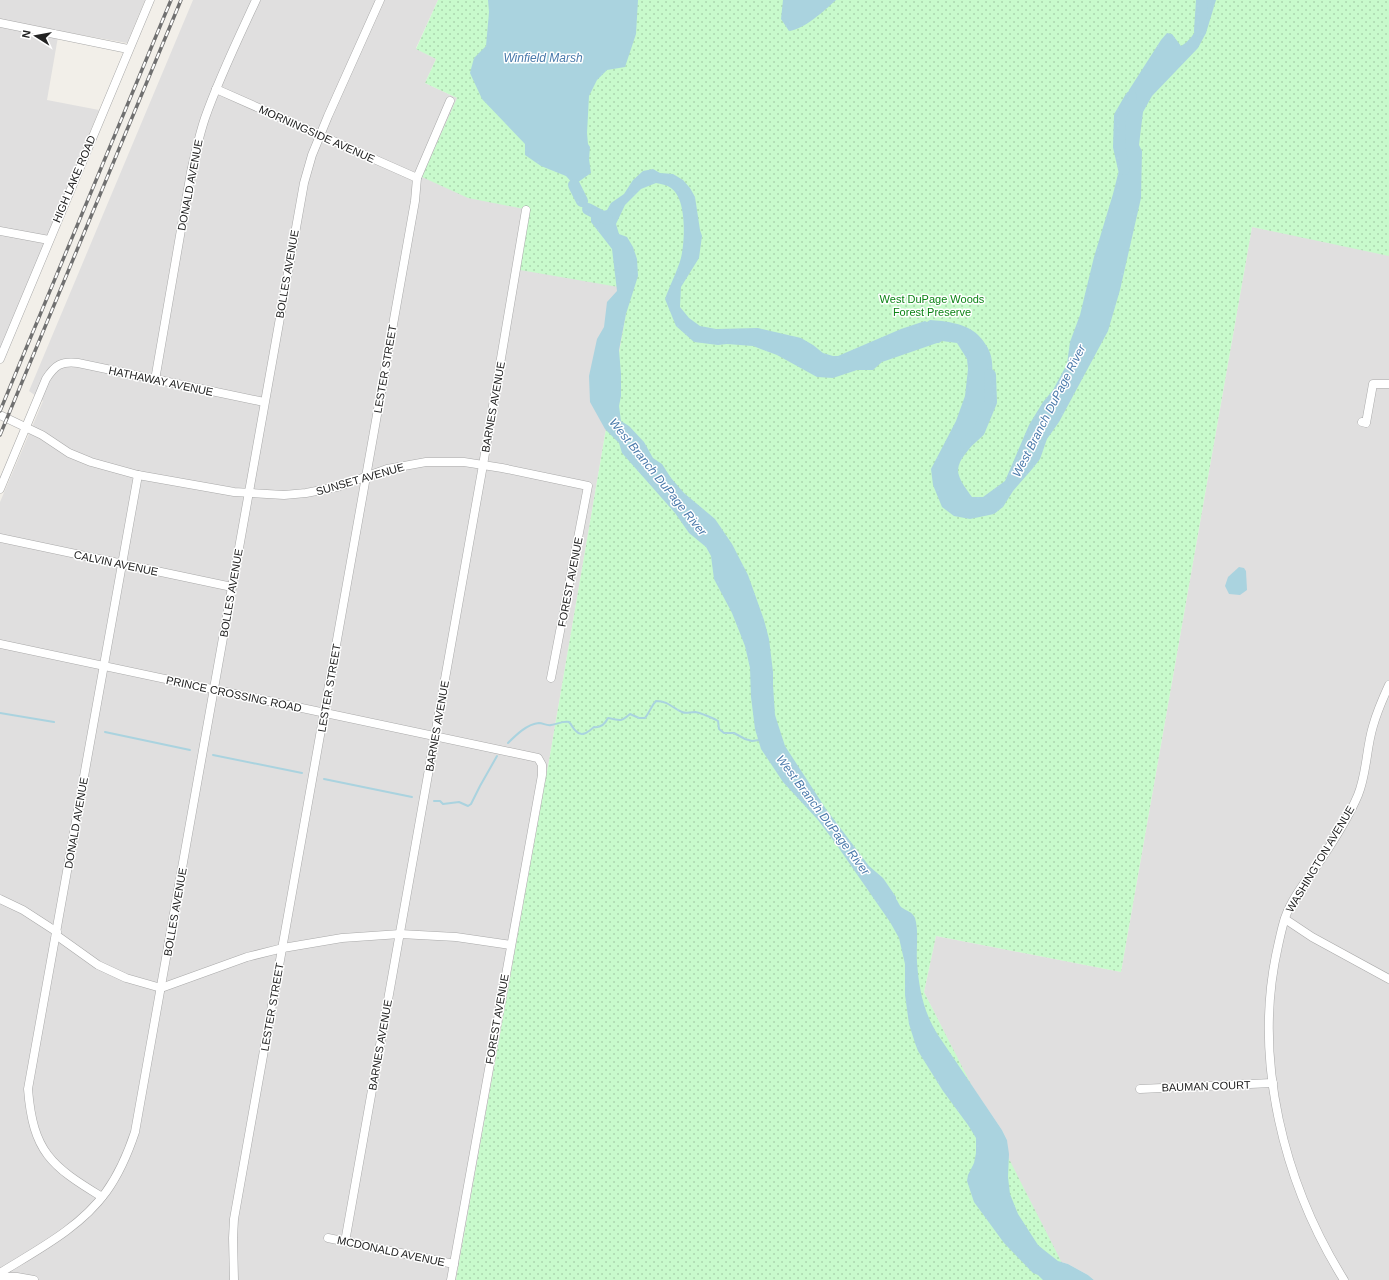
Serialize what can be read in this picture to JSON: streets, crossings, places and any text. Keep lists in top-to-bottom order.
{
  "streets": {
    "street": [
      "MORNINGSIDE AVENUE",
      "HIGH LAKE ROAD",
      "DONALD AVENUE",
      "BOLLES AVENUE",
      "LESTER STREET",
      "HATHAWAY AVENUE",
      "BARNES AVENUE",
      "SUNSET AVENUE",
      "CALVIN AVENUE",
      "FOREST AVENUE",
      "PRINCE CROSSING ROAD",
      "WASHINGTON AVENUE",
      "BAUMAN COURT",
      "MCDONALD AVENUE"
    ]
  },
  "crossings": [
    ["MORNINGSIDE AVENUE", "DONALD AVENUE"],
    ["MORNINGSIDE AVENUE", "BOLLES AVENUE"],
    ["MORNINGSIDE AVENUE", "LESTER STREET"],
    ["DONALD AVENUE", "BOLLES AVENUE"],
    ["DONALD AVENUE", "HATHAWAY AVENUE"],
    ["DONALD AVENUE", "SUNSET AVENUE"],
    ["DONALD AVENUE", "CALVIN AVENUE"],
    ["DONALD AVENUE", "PRINCE CROSSING ROAD"],
    ["BOLLES AVENUE", "HATHAWAY AVENUE"],
    ["BOLLES AVENUE", "SUNSET AVENUE"],
    ["BOLLES AVENUE", "CALVIN AVENUE"],
    ["BOLLES AVENUE", "PRINCE CROSSING ROAD"],
    ["LESTER STREET", "SUNSET AVENUE"],
    ["LESTER STREET", "PRINCE CROSSING ROAD"],
    ["HATHAWAY AVENUE", "SUNSET AVENUE"],
    ["BARNES AVENUE", "SUNSET AVENUE"],
    ["BARNES AVENUE", "PRINCE CROSSING ROAD"],
    ["BARNES AVENUE", "MCDONALD AVENUE"],
    ["SUNSET AVENUE", "FOREST AVENUE"],
    ["FOREST AVENUE", "PRINCE CROSSING ROAD"],
    ["FOREST AVENUE", "MCDONALD AVENUE"],
    ["WASHINGTON AVENUE", "BAUMAN COURT"]
  ],
  "water": ["Winfield Marsh", "West Branch DuPage River"],
  "parks": ["West DuPage Woods Forest Preserve"],
  "north": "left"
}
